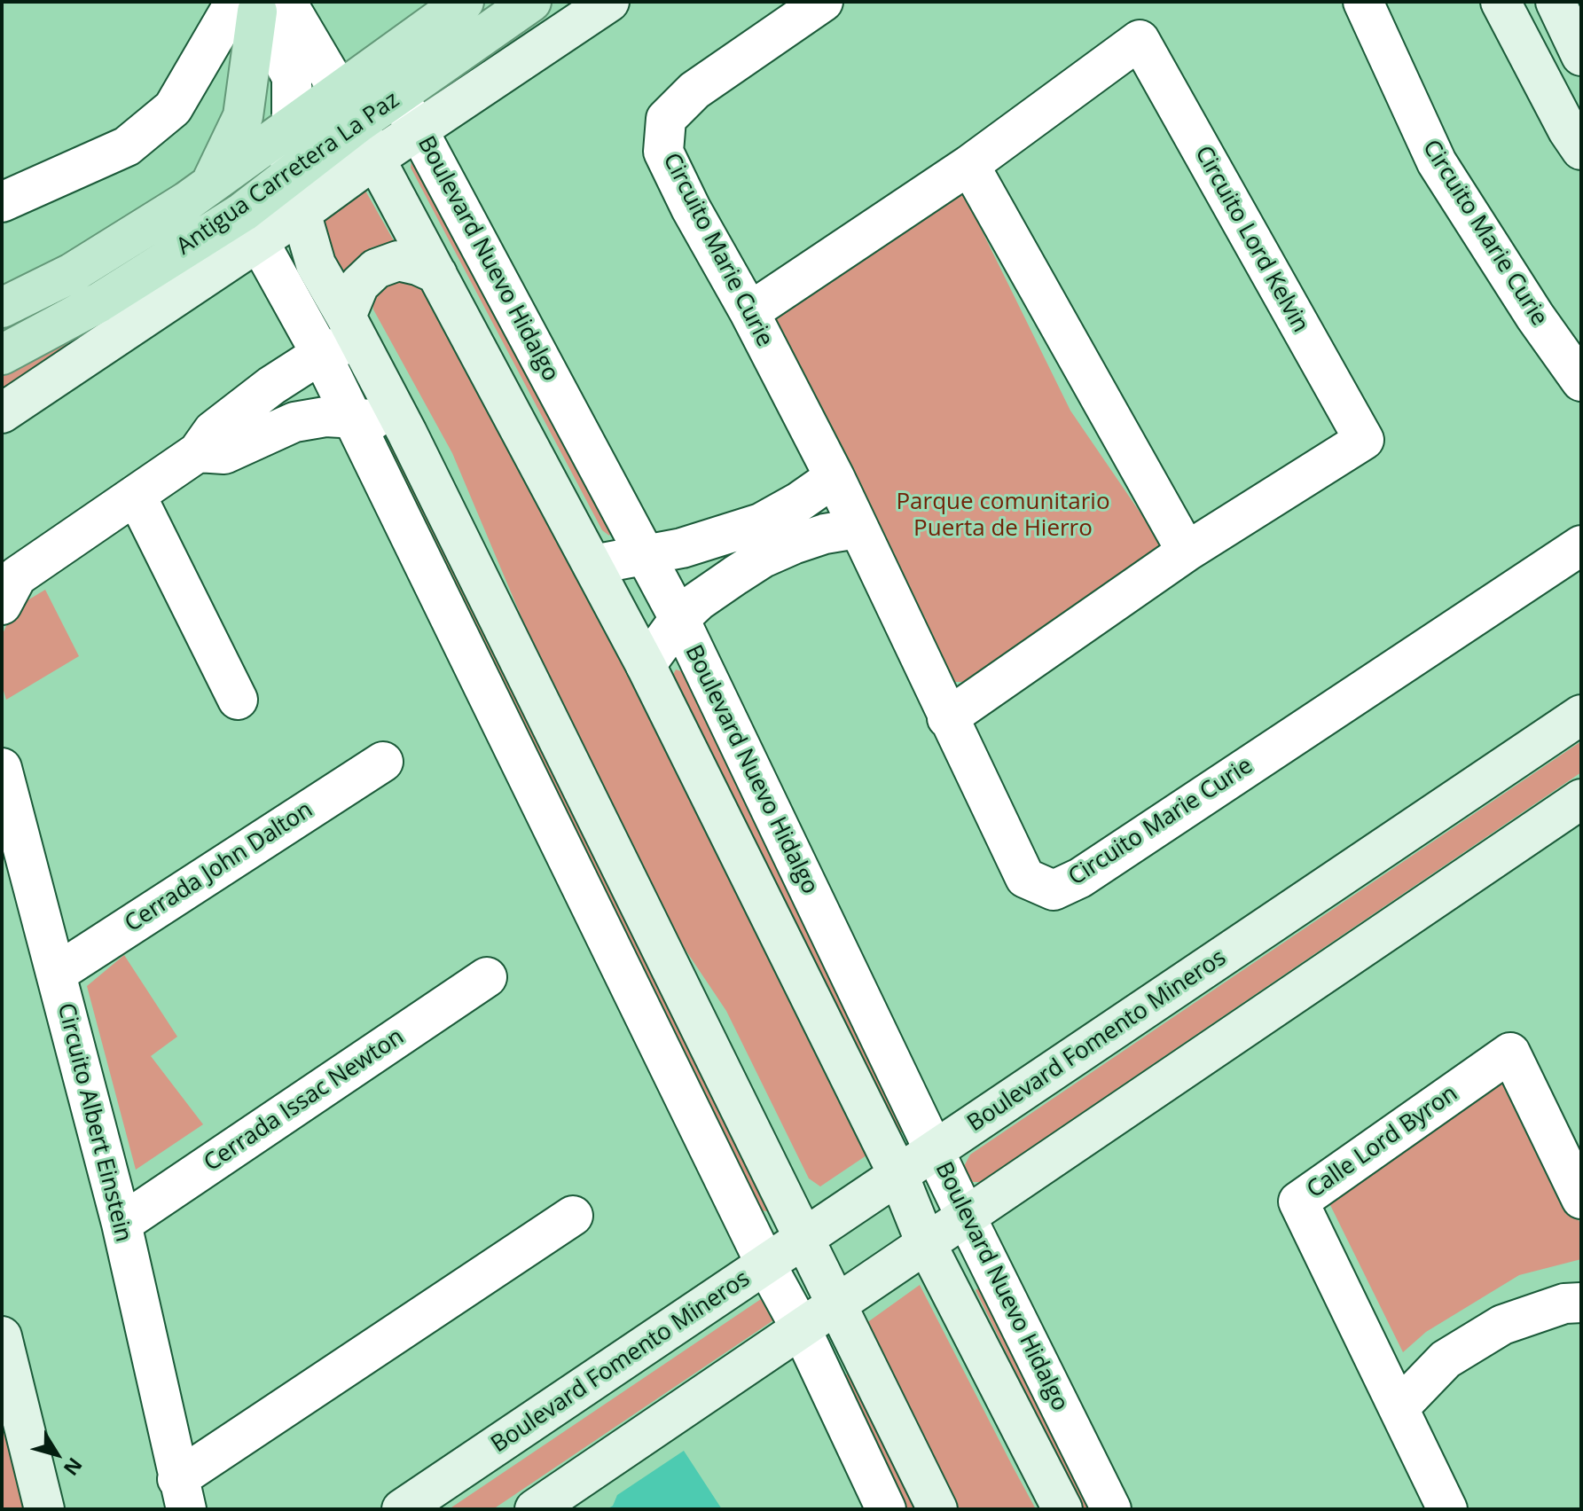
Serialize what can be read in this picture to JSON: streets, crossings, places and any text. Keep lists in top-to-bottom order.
{
  "streets": {
    "main road": ["Antigua Carretera La Paz"],
    "street": [
      "Circuito Marie Curie",
      "Circuito Lord Kelvin",
      "Boulevard Nuevo Hidalgo",
      "Cerrada John Dalton",
      "Boulevard Fomento Mineros",
      "Cerrada Issac Newton",
      "Circuito Albert Einstein",
      "Calle Lord Byron"
    ]
  },
  "crossings": [
    ["Antigua Carretera La Paz", "Boulevard Nuevo Hidalgo"],
    ["Circuito Marie Curie", "Circuito Lord Kelvin"],
    ["Boulevard Nuevo Hidalgo", "Boulevard Fomento Mineros"],
    ["Cerrada John Dalton", "Circuito Albert Einstein"],
    ["Cerrada Issac Newton", "Circuito Albert Einstein"]
  ],
  "parks": ["Parque comunitario Puerta de Hierro"],
  "north": "bottom right"
}
